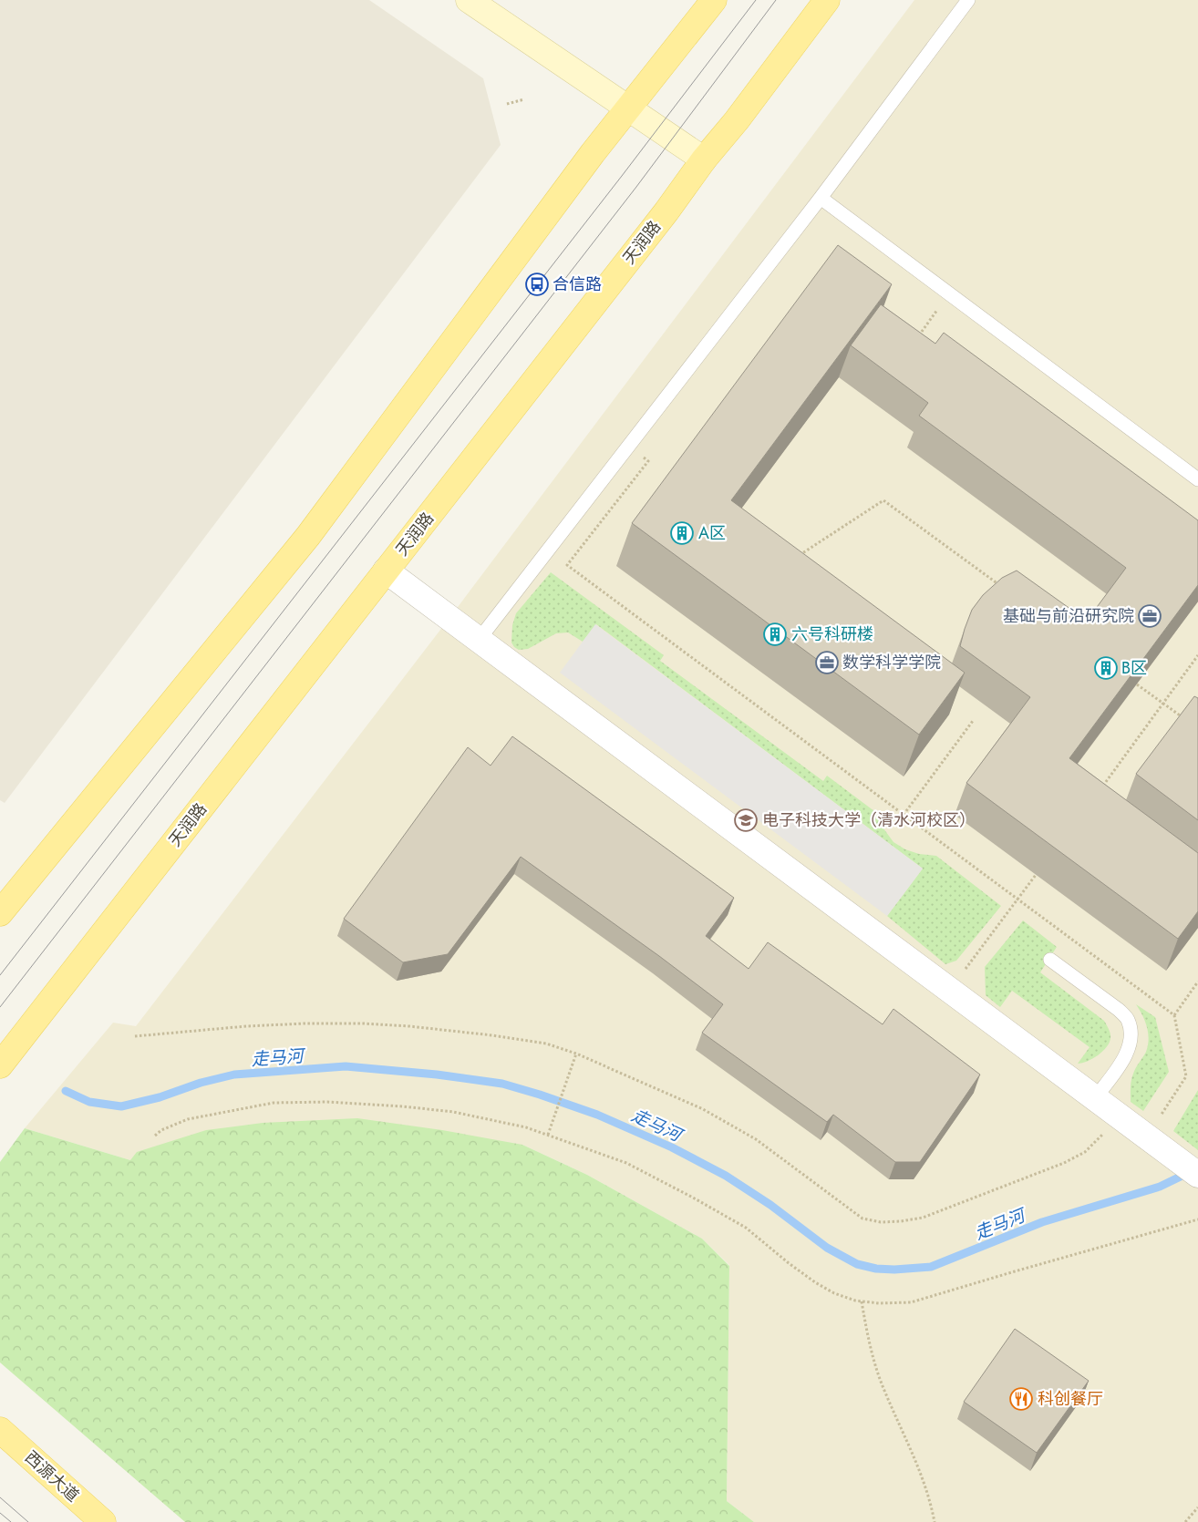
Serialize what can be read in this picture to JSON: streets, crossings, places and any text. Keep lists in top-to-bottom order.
{
  "streets": {
    "main road": ["天润路", "西源大道"]
  },
  "water": ["走马河"],
  "places": {
    "bus stop": ["合信路"],
    "building": ["A区", "六号科研楼", "B区"],
    "office": ["基础与前沿研究院", "数学科学学院"],
    "school or university": ["电子科技大学（清水河校区）"],
    "restaurant": ["科创餐厅"]
  }
}
